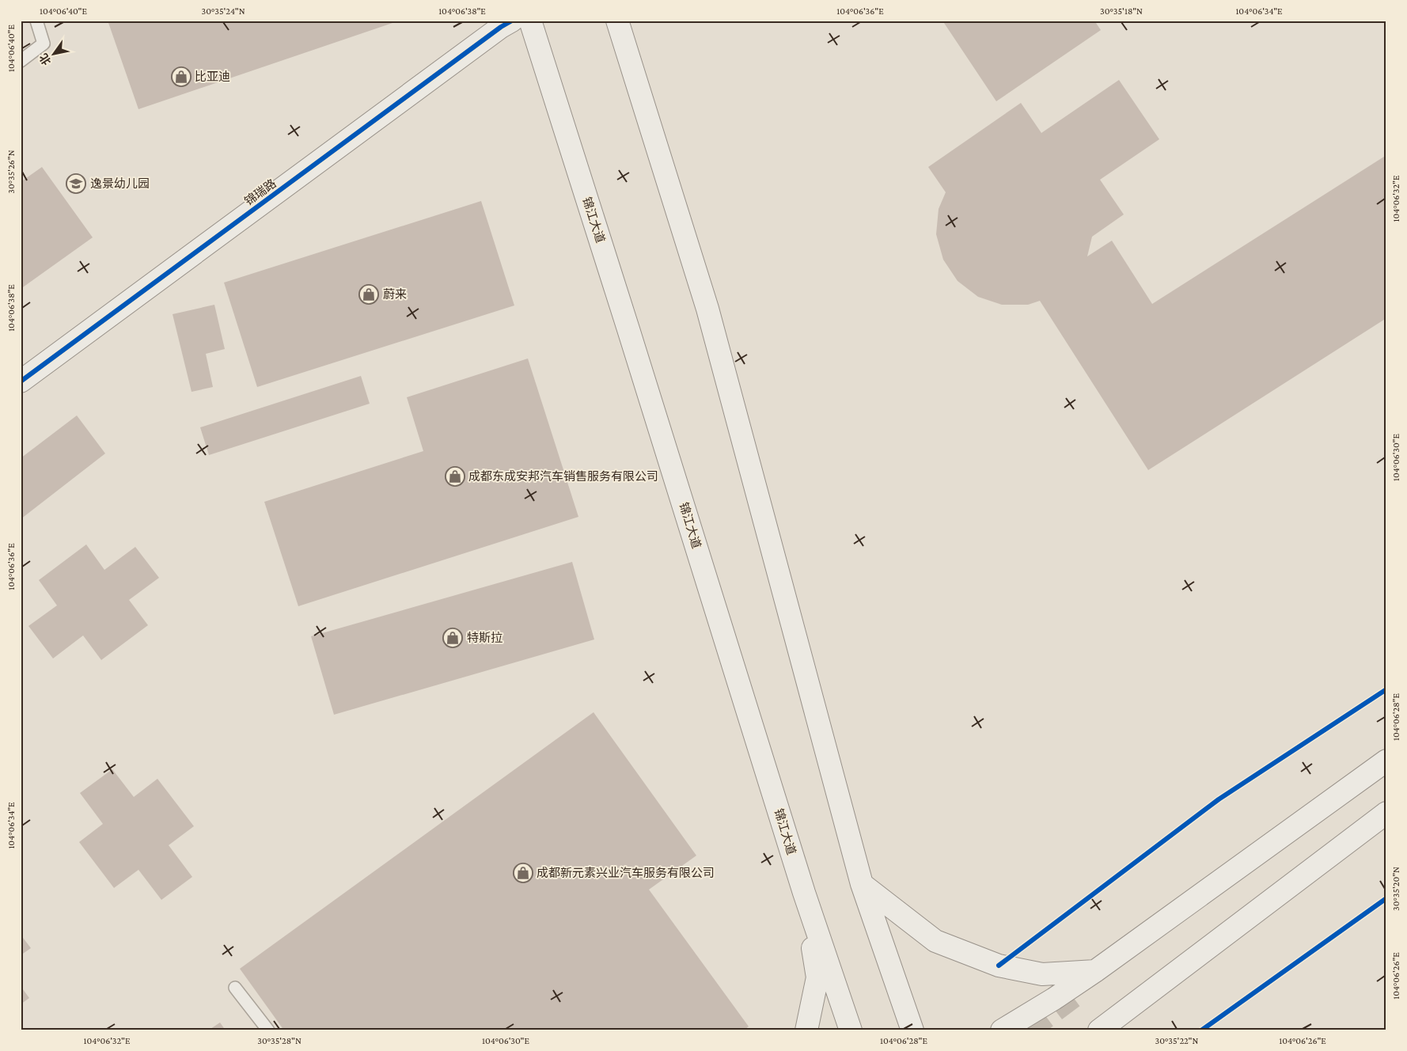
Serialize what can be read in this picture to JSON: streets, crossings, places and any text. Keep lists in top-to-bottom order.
{
  "streets": {
    "main road": ["锦瑞路", "锦江大道"]
  },
  "places": {
    "shop": [
      "比亚迪",
      "蔚来",
      "成都东成安邦汽车销售服务有限公司",
      "特斯拉",
      "成都新元素兴业汽车服务有限公司"
    ],
    "school or university": ["逸景幼儿园"]
  },
  "north": "bottom left",
  "coordinates": [
    "104°06'40\"E",
    "30°35'24\"N",
    "104°06'38\"E",
    "104°06'36\"E",
    "30°35'18\"N",
    "104°06'34\"E",
    "30°35'26\"N",
    "104°06'32\"E",
    "104°06'30\"E",
    "104°06'28\"E",
    "30°35'20\"N",
    "104°06'26\"E",
    "30°35'28\"N",
    "30°35'22\"N"
  ]
}
